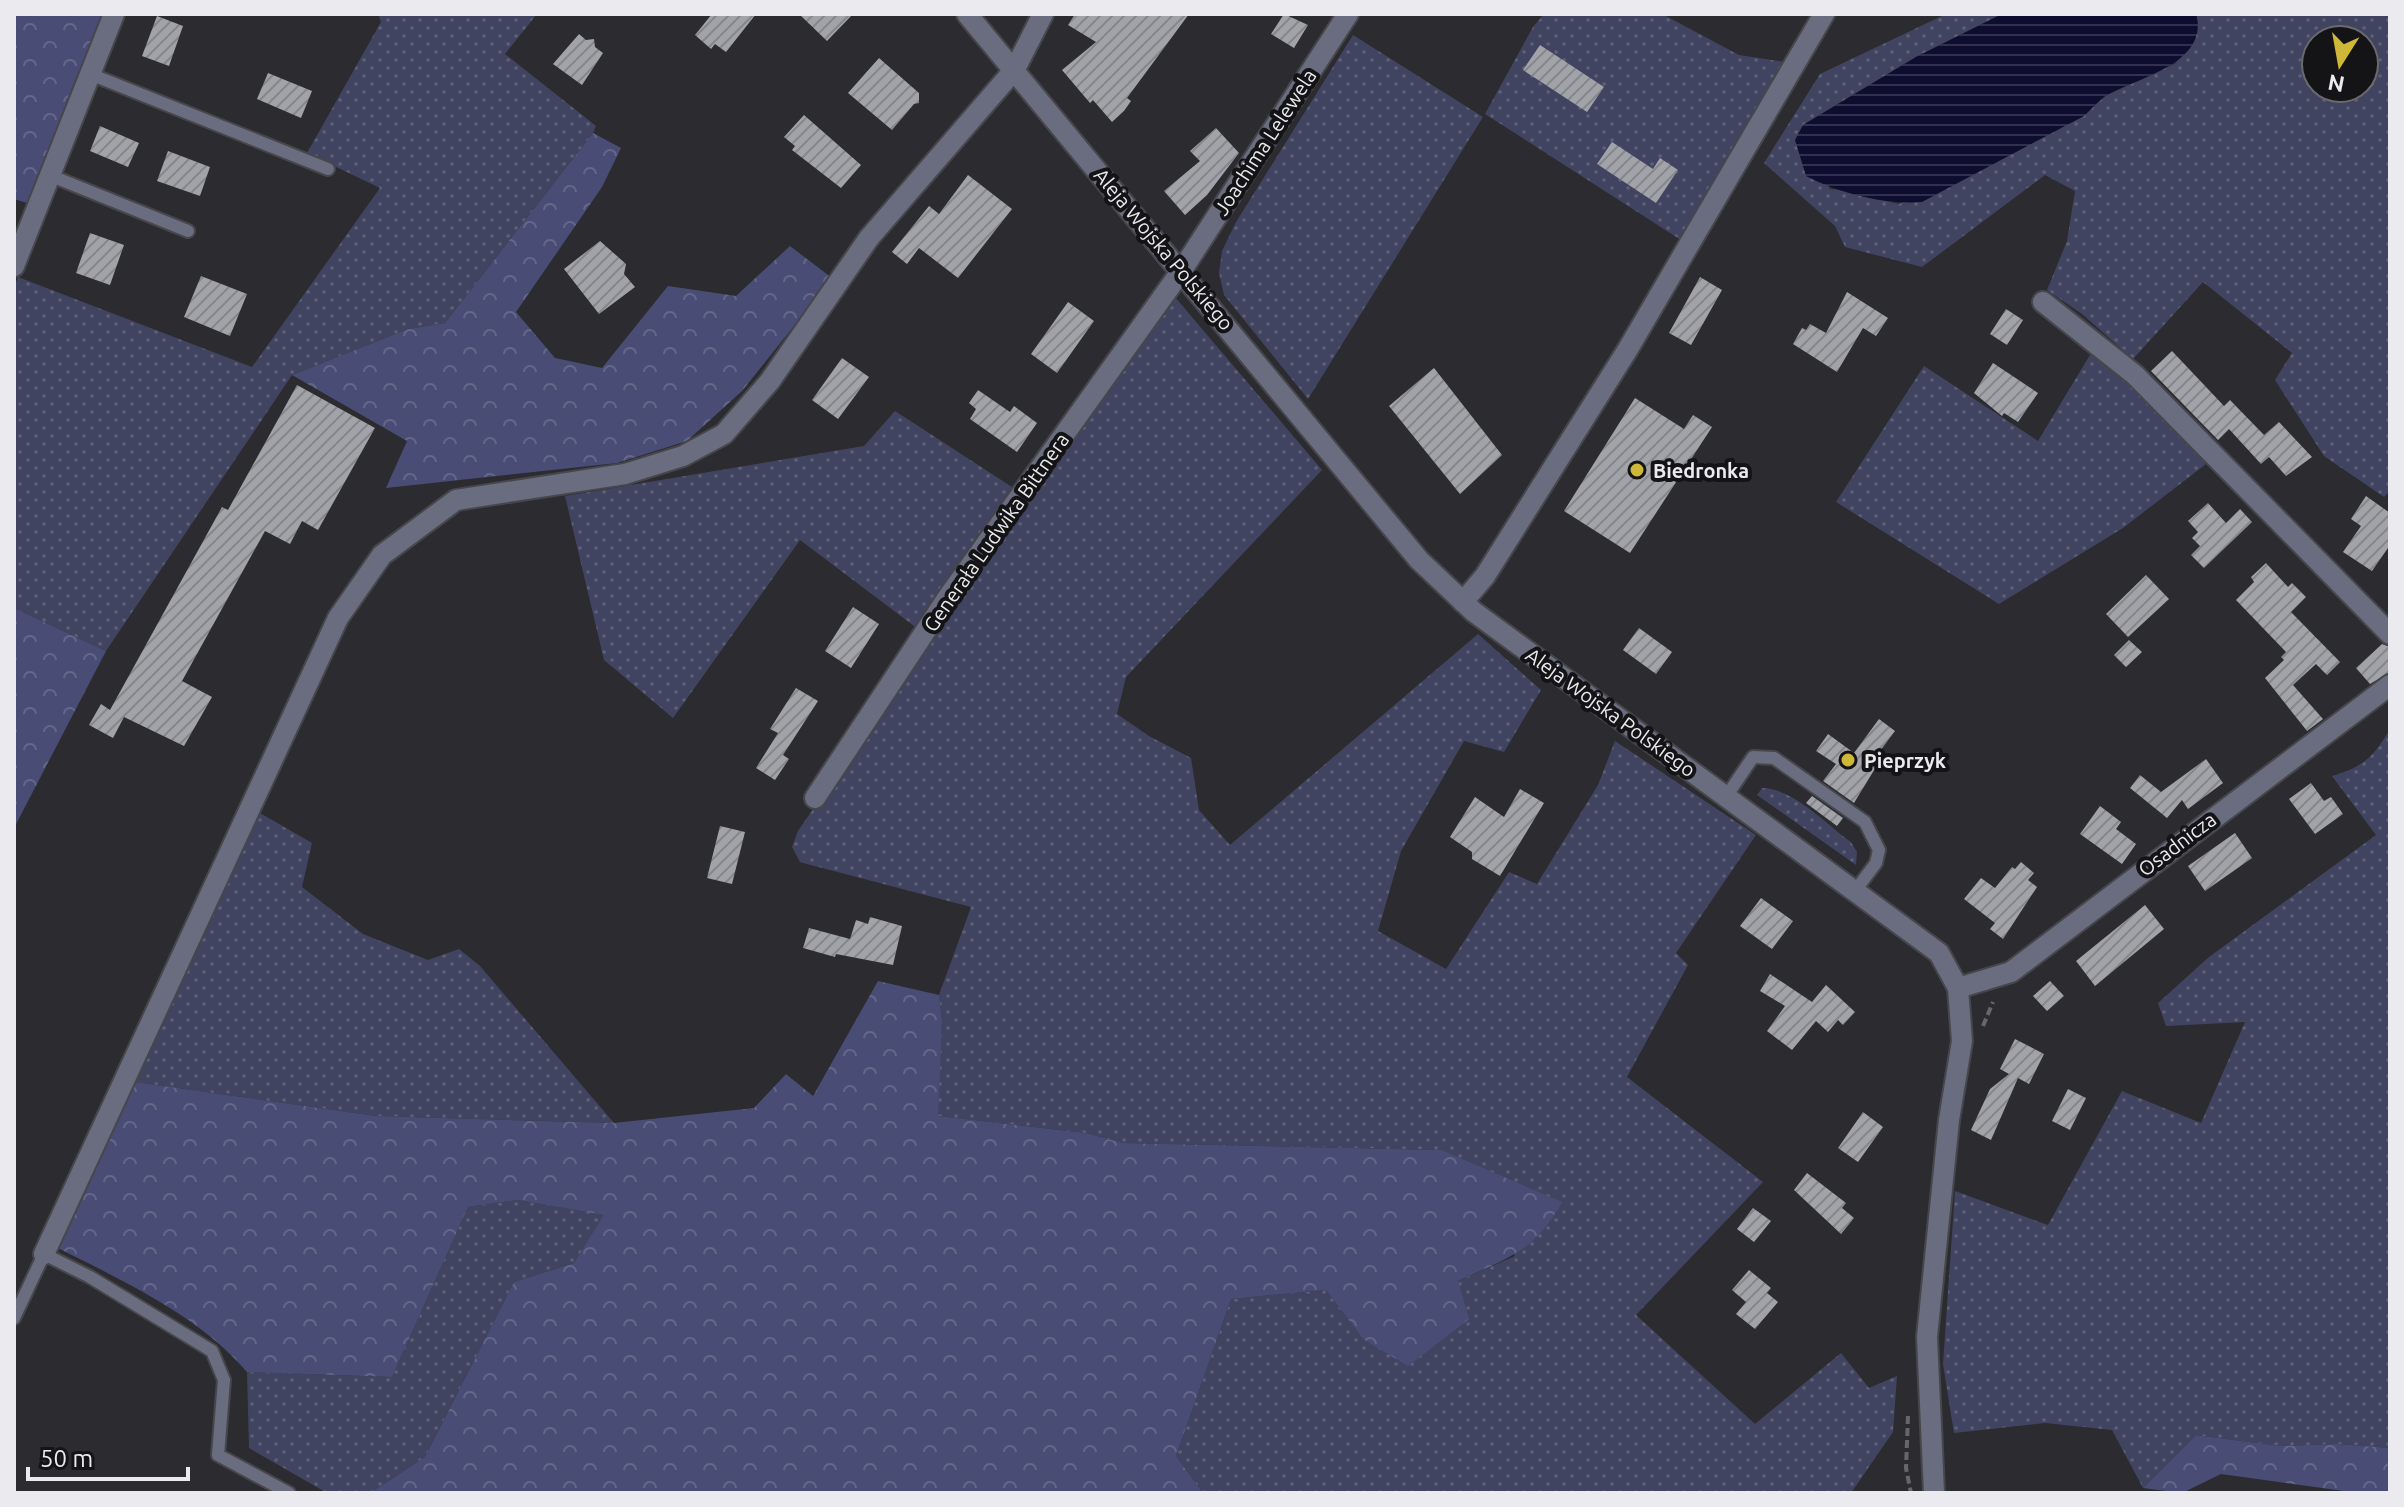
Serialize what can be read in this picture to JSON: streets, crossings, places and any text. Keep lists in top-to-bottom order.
{
  "streets": {
    "street": [
      "Joachima Lelewela",
      "Aleja Wojska Polskiego",
      "Generała Ludwika Bittnera",
      "Osadnicza"
    ]
  },
  "crossings": [
    ["Joachima Lelewela", "Aleja Wojska Polskiego"],
    ["Joachima Lelewela", "Generała Ludwika Bittnera"],
    ["Aleja Wojska Polskiego", "Generała Ludwika Bittnera"],
    ["Aleja Wojska Polskiego", "Osadnicza"]
  ],
  "places": ["Biedronka", "Pieprzyk"],
  "scale_bar": "50 m",
  "north": "bottom"
}
